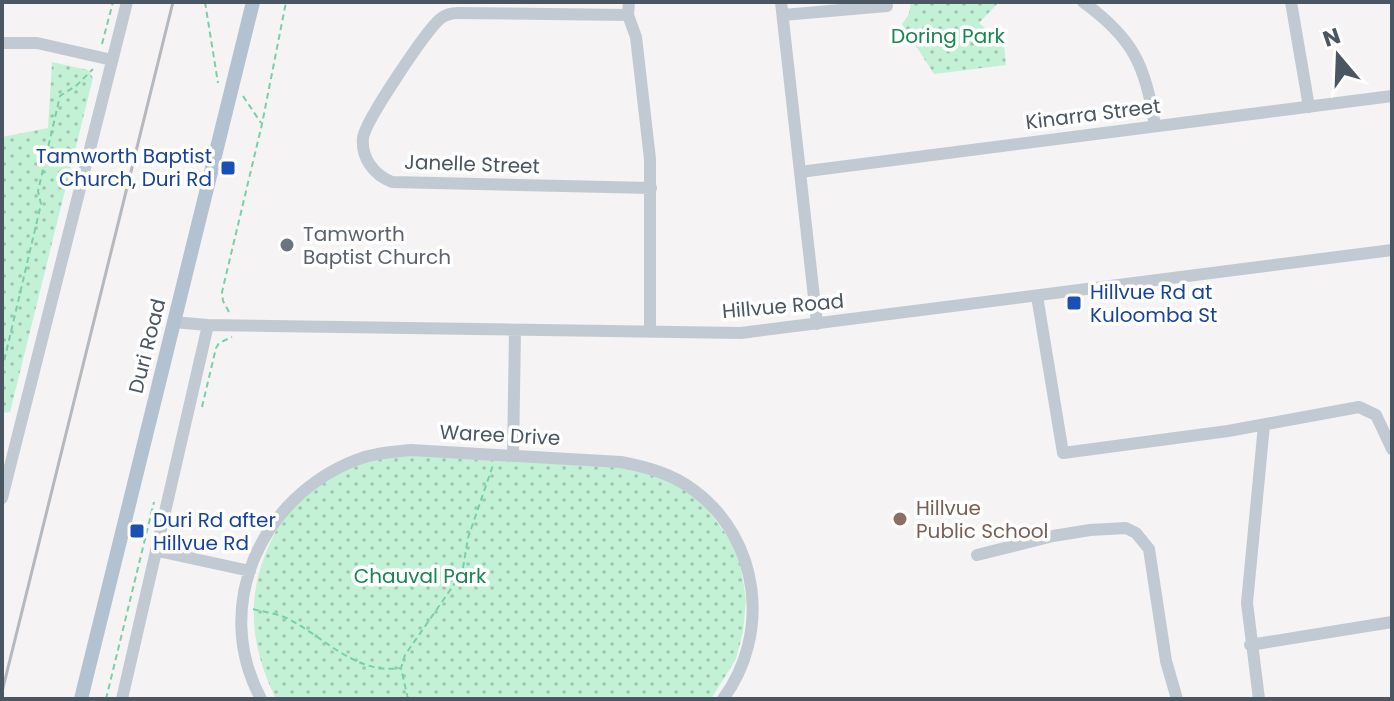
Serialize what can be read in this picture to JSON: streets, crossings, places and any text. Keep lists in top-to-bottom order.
{
  "streets": {
    "main road": ["Duri Road"],
    "street": [
      "Kinarra Street",
      "Janelle Street",
      "Hillvue Road",
      "Waree Drive"
    ]
  },
  "crossings": [
    ["Hillvue Road", "Duri Road"]
  ],
  "parks": ["Doring Park", "Chauval Park"],
  "places": {
    "transit": ["Tamworth Baptist Church, Duri Rd", "Hillvue Rd at Kuloomba St", "Duri Rd after Hillvue Rd"],
    "other": ["Tamworth Baptist Church", "Hillvue Public School"]
  },
  "north": "top"
}
